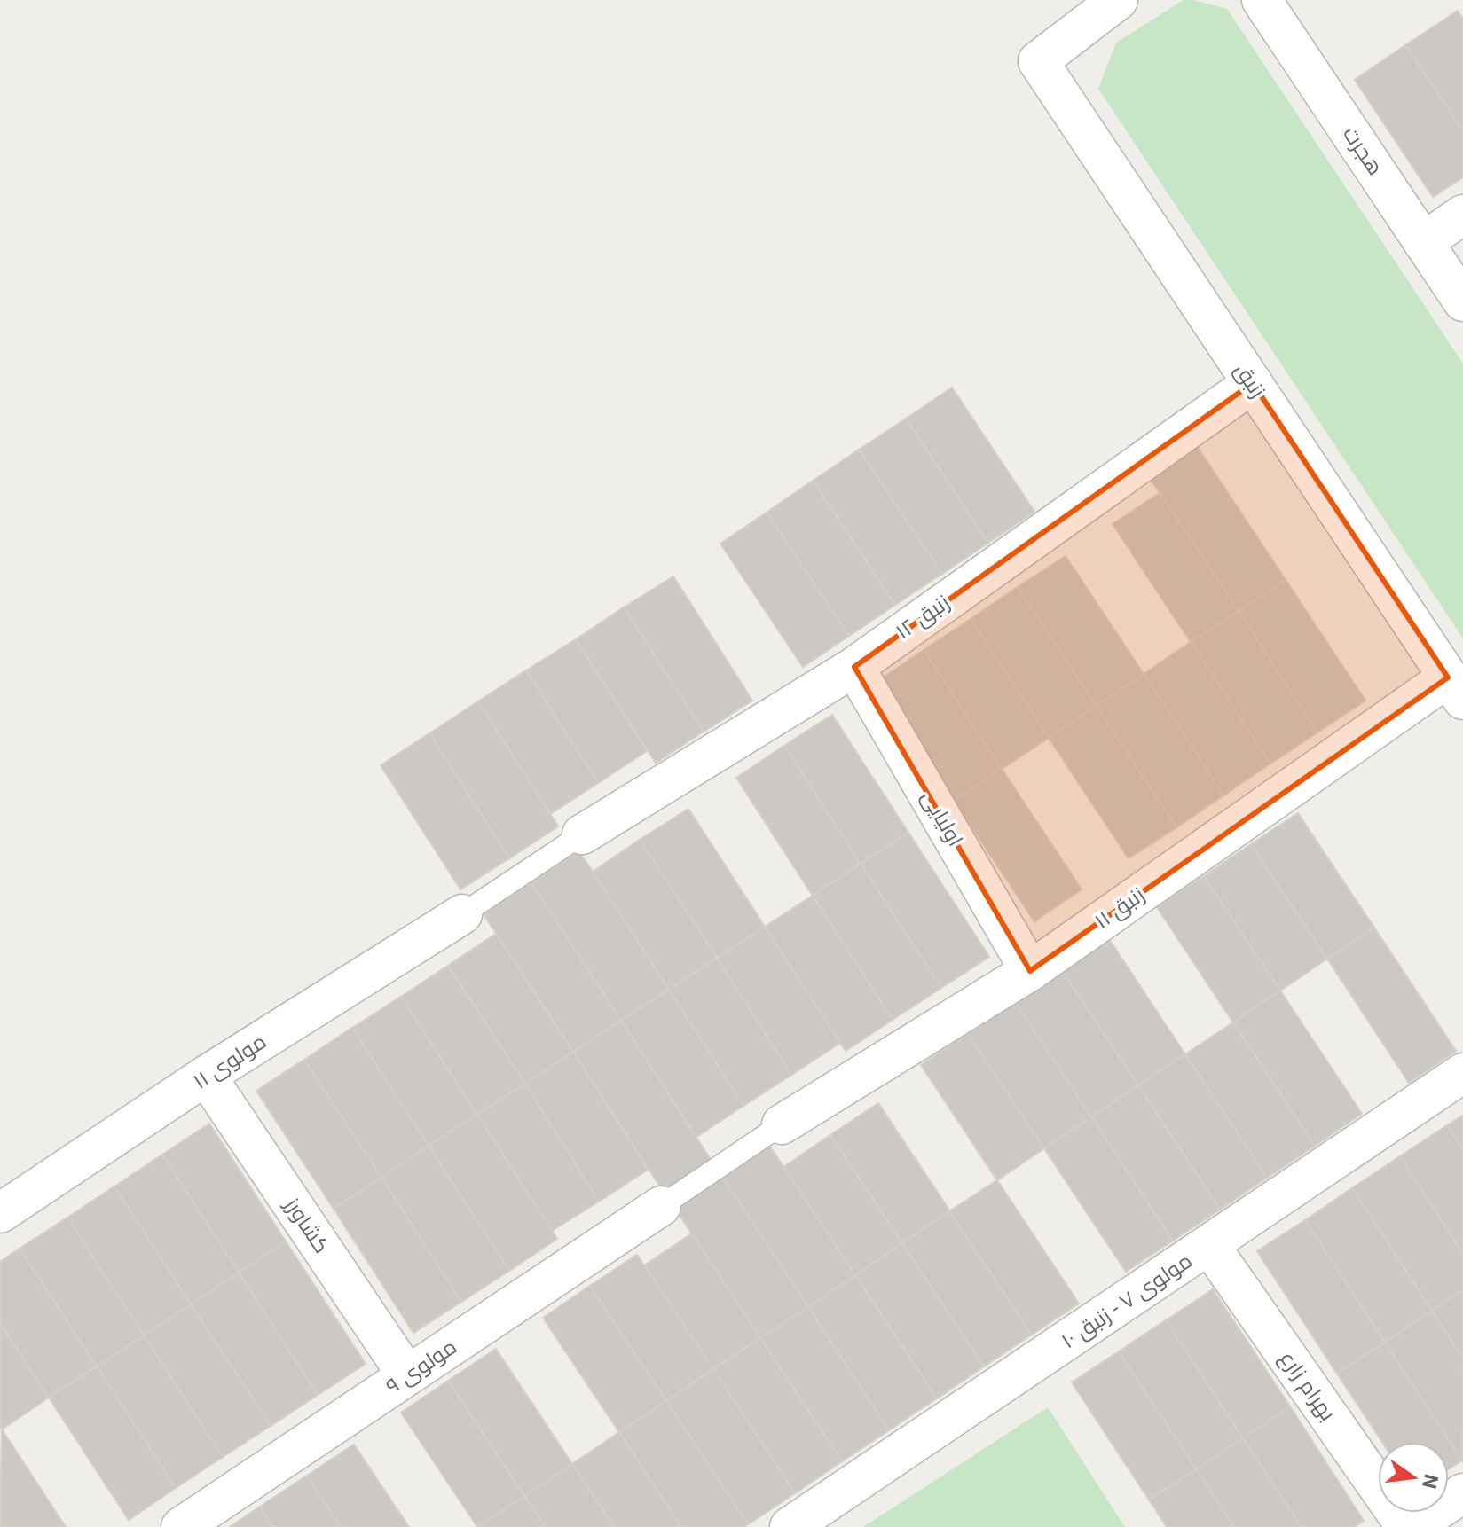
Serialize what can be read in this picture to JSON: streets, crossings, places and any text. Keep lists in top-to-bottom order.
{
  "streets": {
    "street": [
      "هجرت",
      "زنبق",
      "زنبق ۱۲",
      "اولیایی",
      "زنبق ۱۱",
      "مولوی ۱۱",
      "کشاورز",
      "مولوی ۷ - زنبق ۱۰",
      "مولوی ۹",
      "بهرام زارع"
    ]
  },
  "crossings": [
    ["زنبق", "زنبق ۱۲"],
    ["زنبق", "زنبق ۱۱"],
    ["زنبق ۱۲", "اولیایی"],
    ["اولیایی", "زنبق ۱۱"],
    ["مولوی ۱۱", "کشاورز"],
    ["کشاورز", "مولوی ۹"],
    ["مولوی ۷ - زنبق ۱۰", "بهرام زارع"]
  ],
  "north": "right"
}
